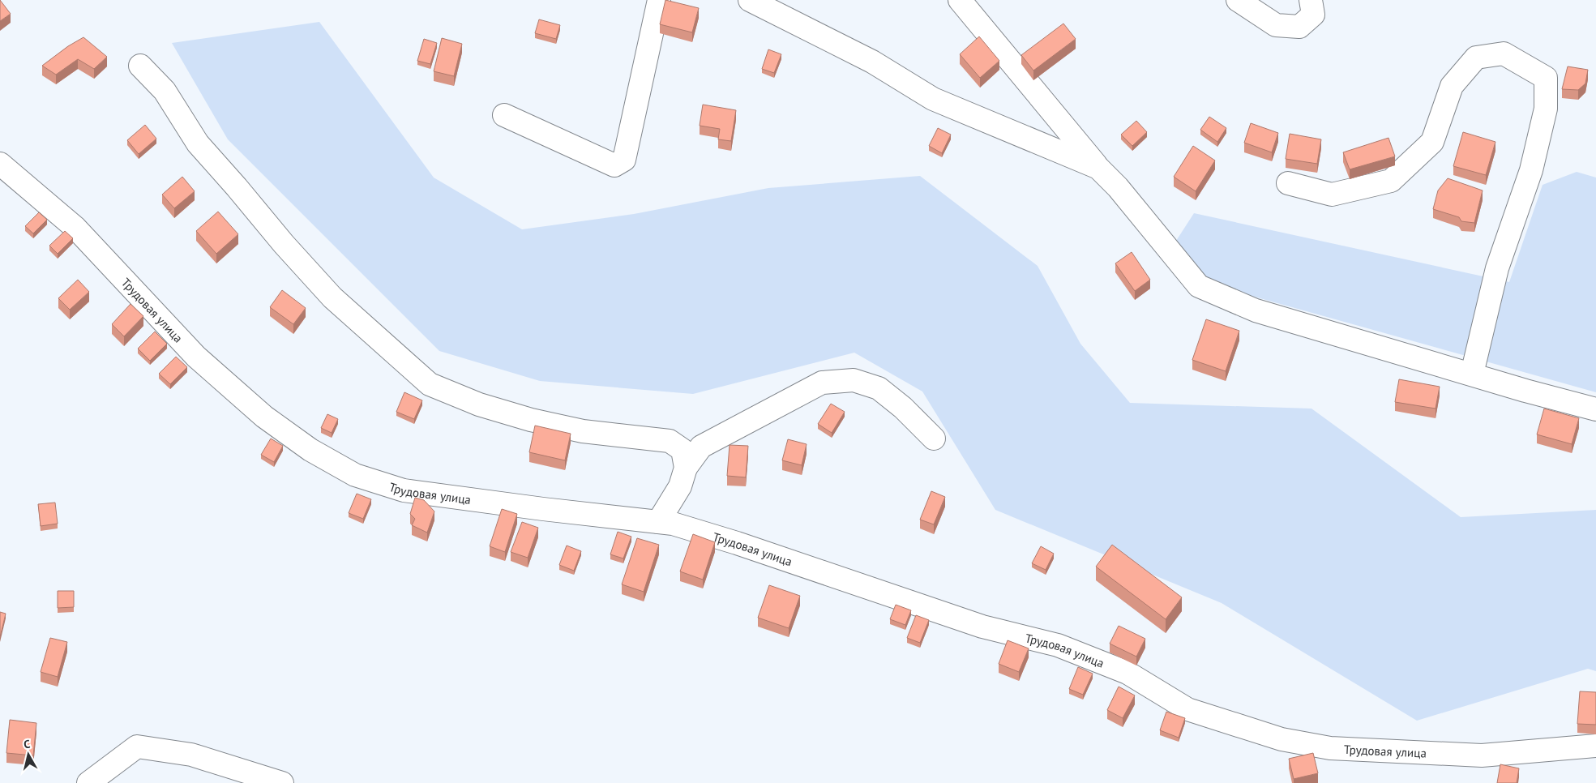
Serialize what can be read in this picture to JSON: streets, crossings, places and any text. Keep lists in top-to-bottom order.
{
  "streets": {
    "street": ["Трудовая улица"]
  },
  "north": "top"
}
